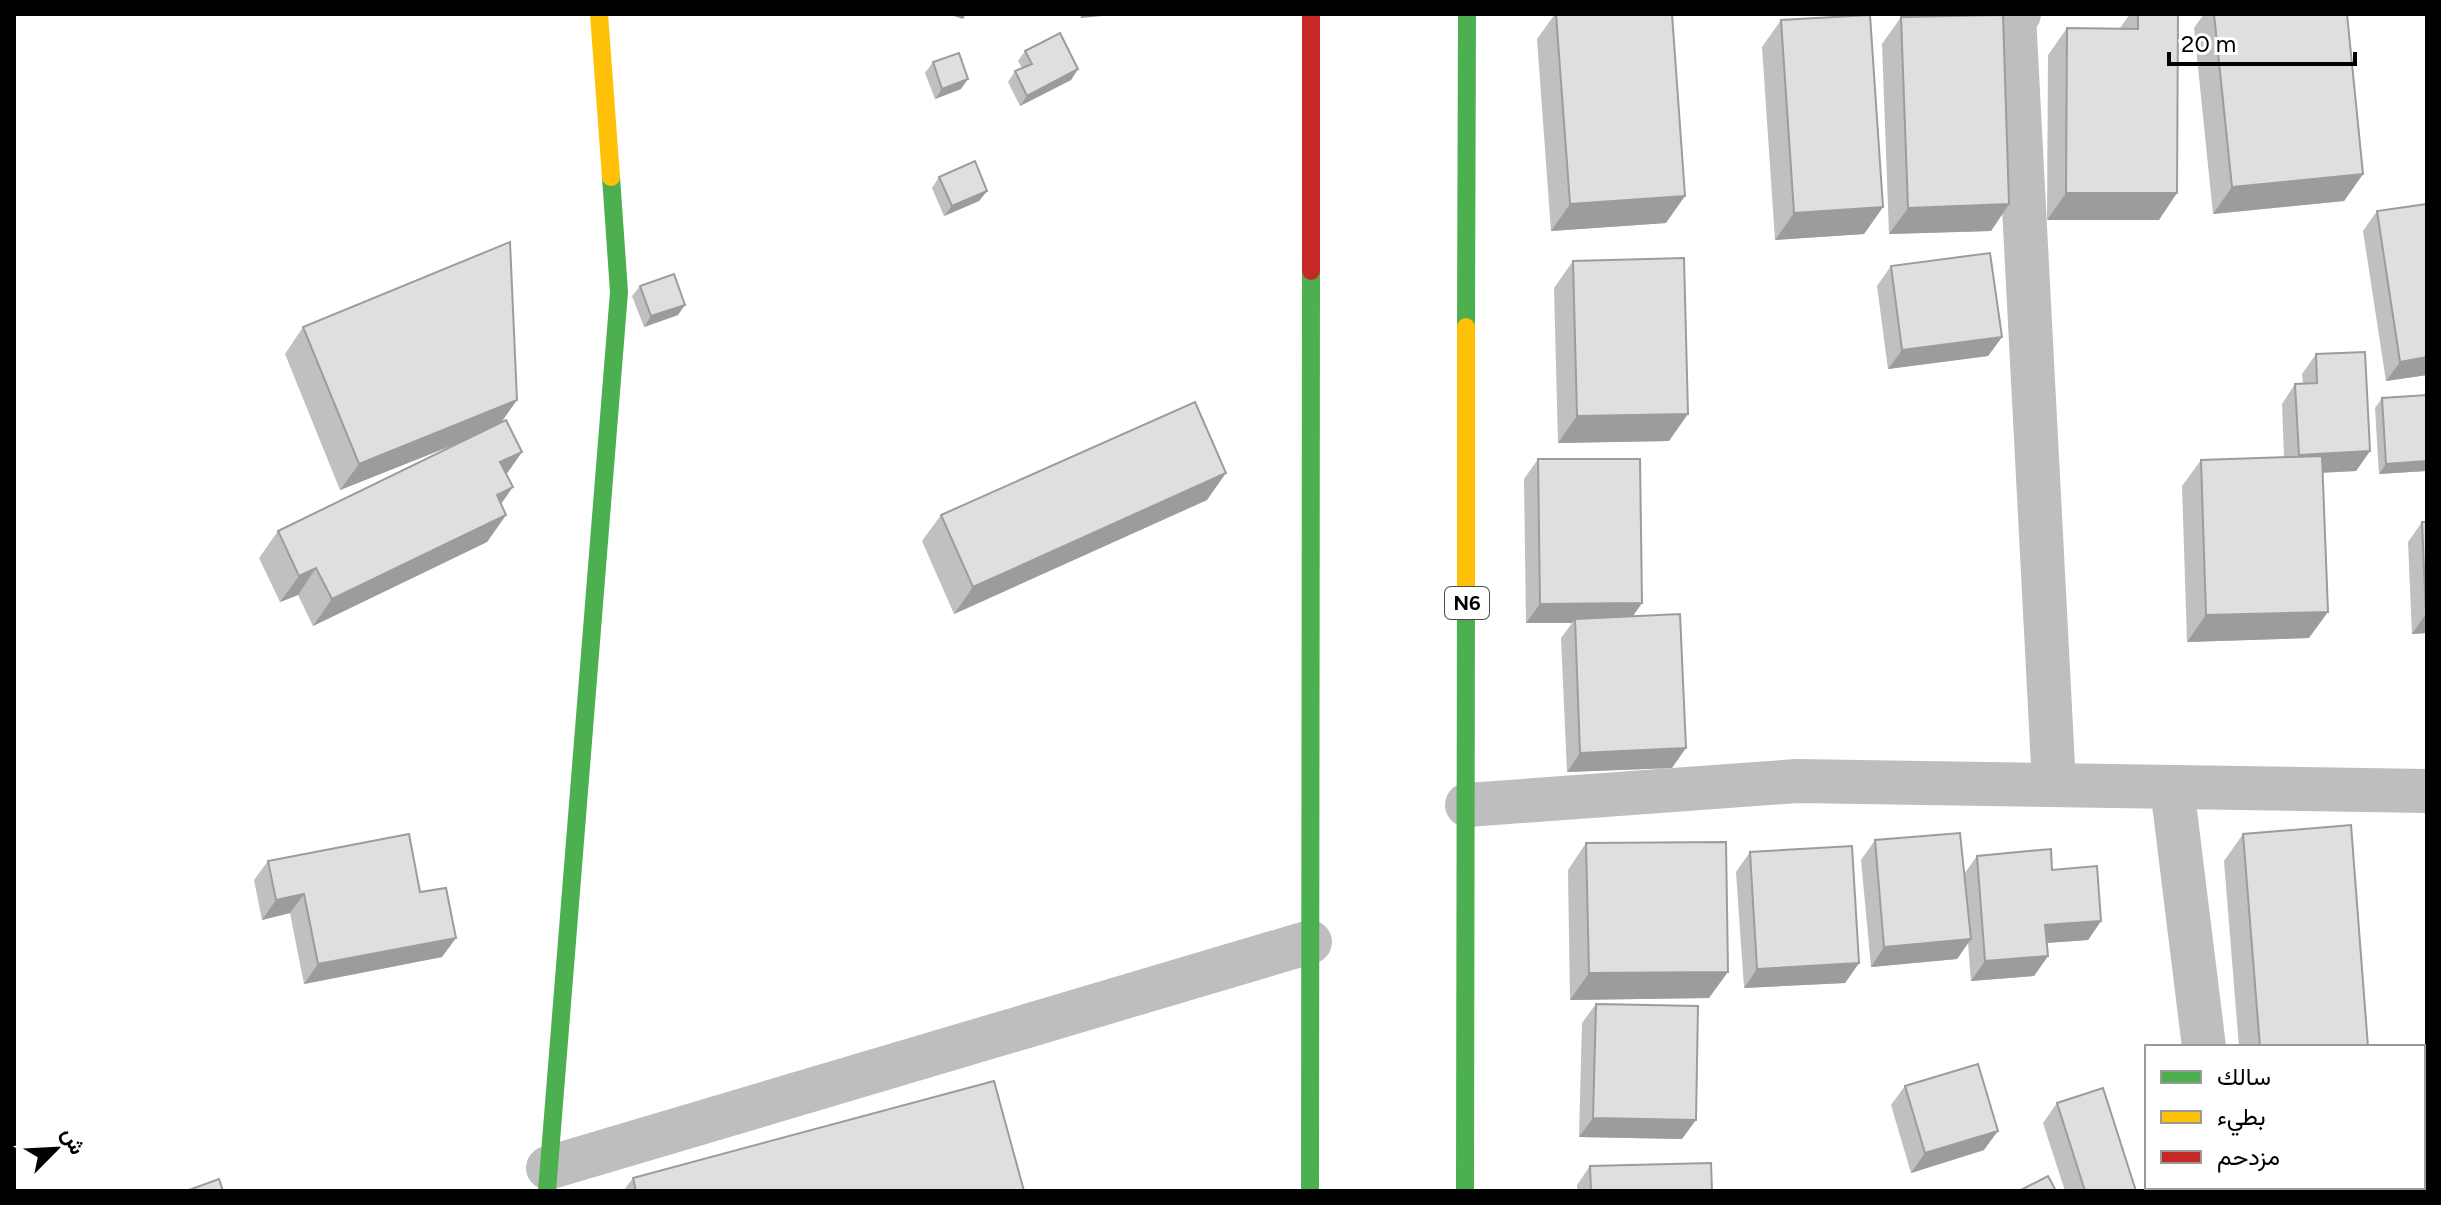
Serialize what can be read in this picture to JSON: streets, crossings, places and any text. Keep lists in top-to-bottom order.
{
  "streets": {
    "main road": ["N6"]
  },
  "legend": ["سالك", "بطيء", "مزدحم"],
  "scale_bar": "20 m",
  "north": "top right"
}
